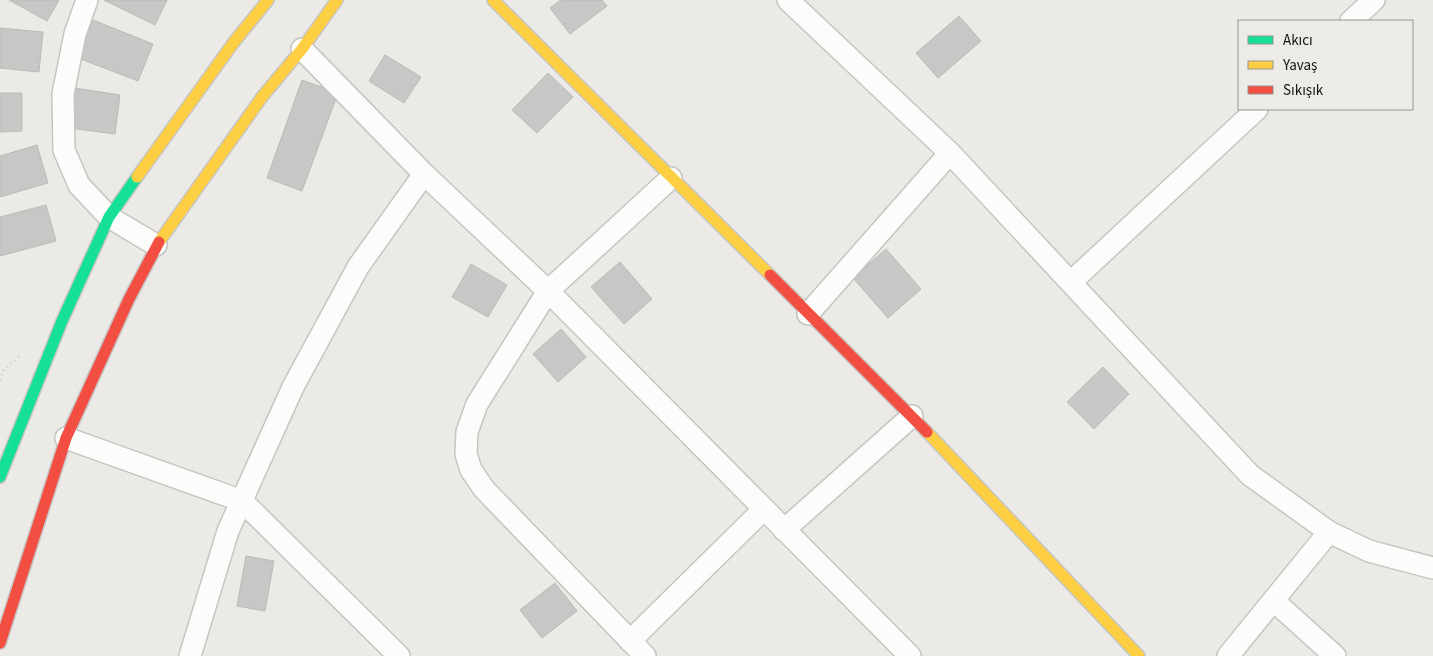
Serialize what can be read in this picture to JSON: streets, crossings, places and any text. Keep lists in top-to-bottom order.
{
  "legend": ["Akıcı", "Yavaş", "Sıkışık"]
}
